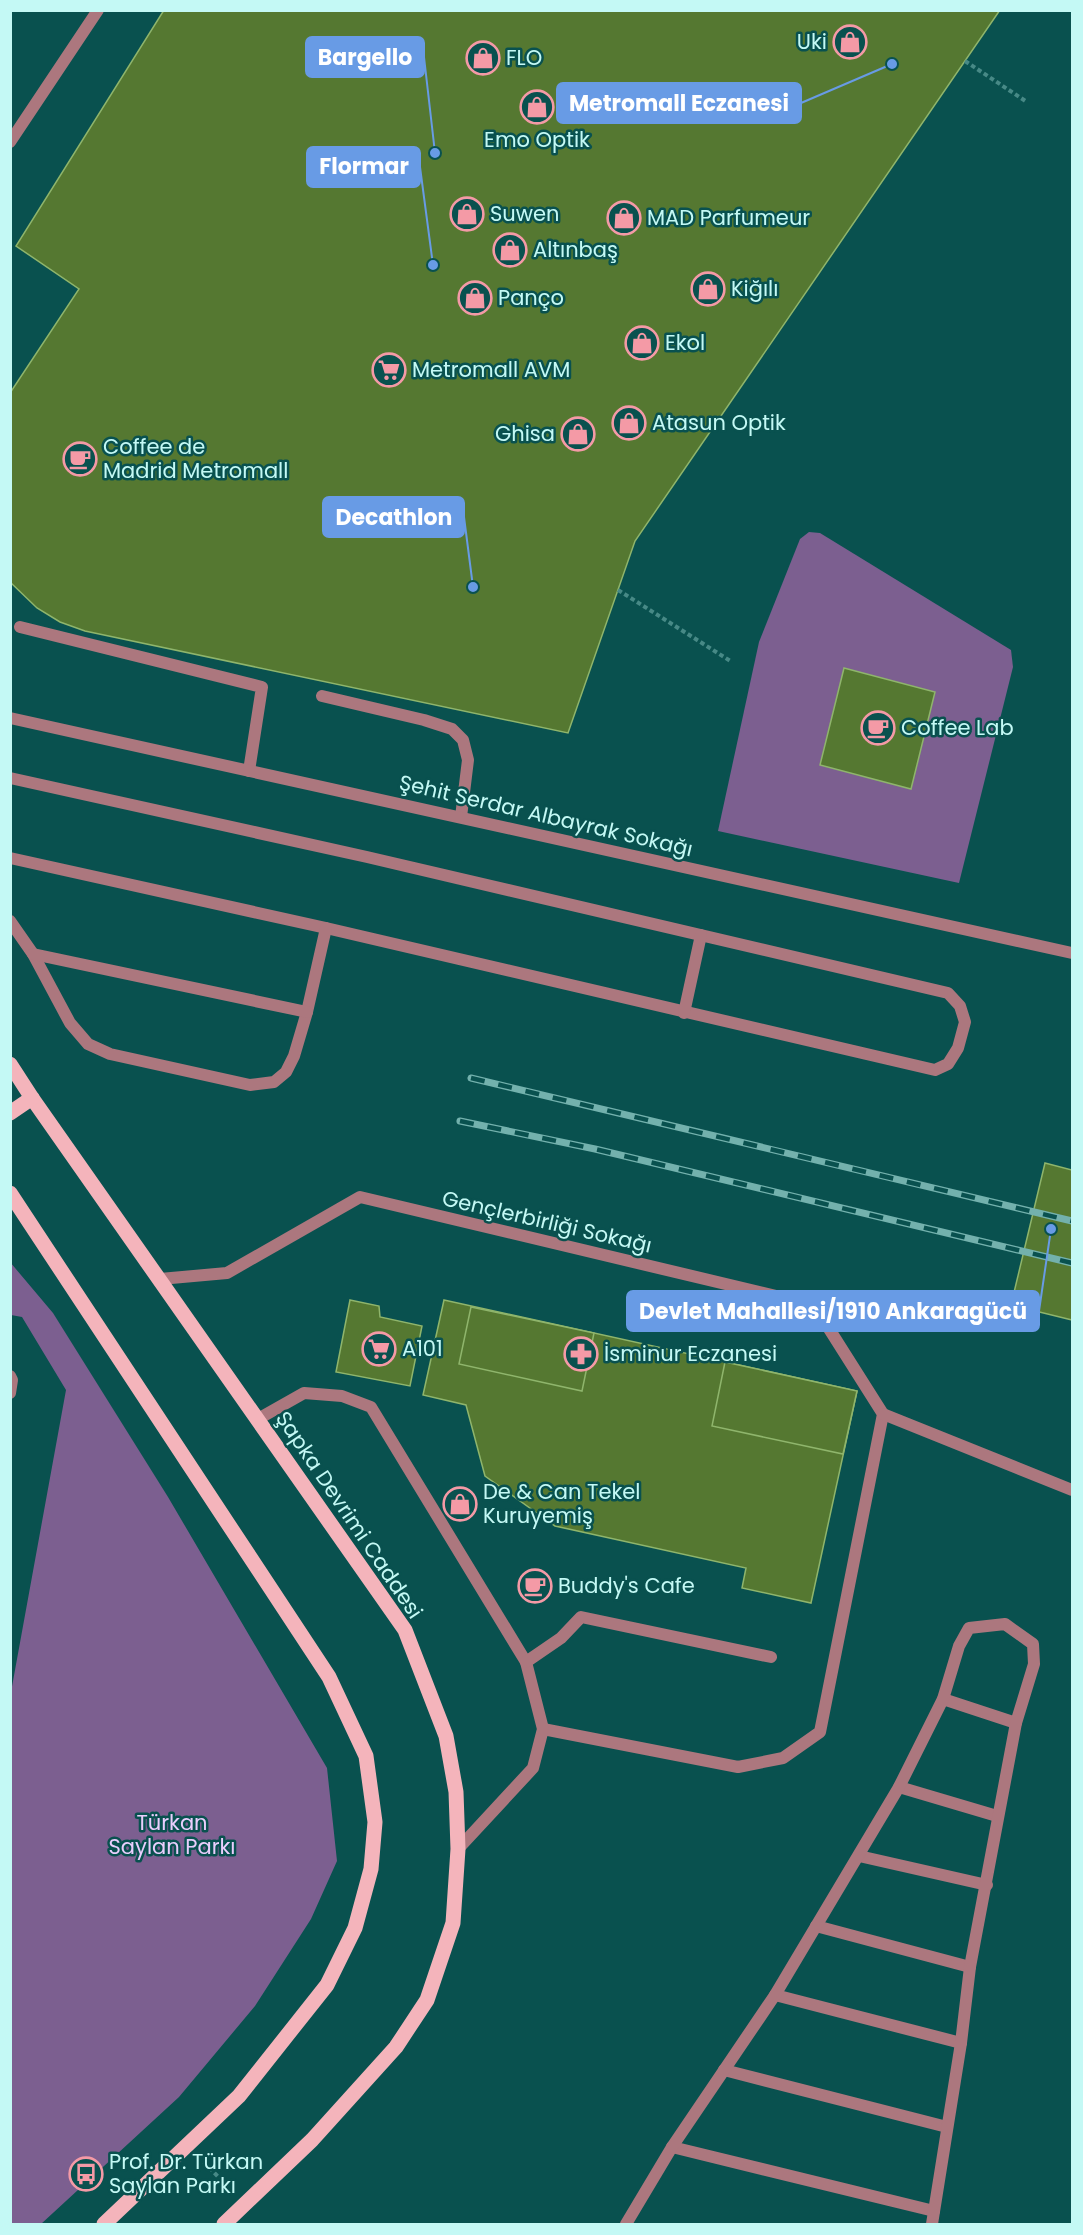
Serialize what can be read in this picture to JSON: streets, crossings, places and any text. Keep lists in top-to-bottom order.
{
  "streets": {
    "main road": ["Şapka Devrimi Caddesi"],
    "street": ["Şehit Serdar Albayrak Sokağı", "Gençlerbirliği Sokağı"]
  },
  "crossings": [
    ["Gençlerbirliği Sokağı", "Şapka Devrimi Caddesi"]
  ],
  "parks": ["Türkan Saylan Parkı"],
  "places": {
    "shop": [
      "Uki",
      "FLO",
      "Emo Optik",
      "Suwen",
      "MAD Parfumeur",
      "Altınbaş",
      "Kiğılı",
      "Panço",
      "Ekol",
      "Atasun Optik",
      "Ghisa",
      "De & Can Tekel Kuruyemiş"
    ],
    "other": [
      "Metromall Eczanesi",
      "Bargello",
      "Flormar",
      "Decathlon",
      "Devlet Mahallesi/1910 Ankaragücü"
    ],
    "supermarket": ["Metromall AVM", "A101"],
    "cafe": ["Coffee de Madrid Metromall", "Coffee Lab", "Buddy's Cafe"],
    "pharmacy": ["İsminur Eczanesi"],
    "bus stop": ["Prof. Dr. Türkan Saylan Parkı"]
  }
}
